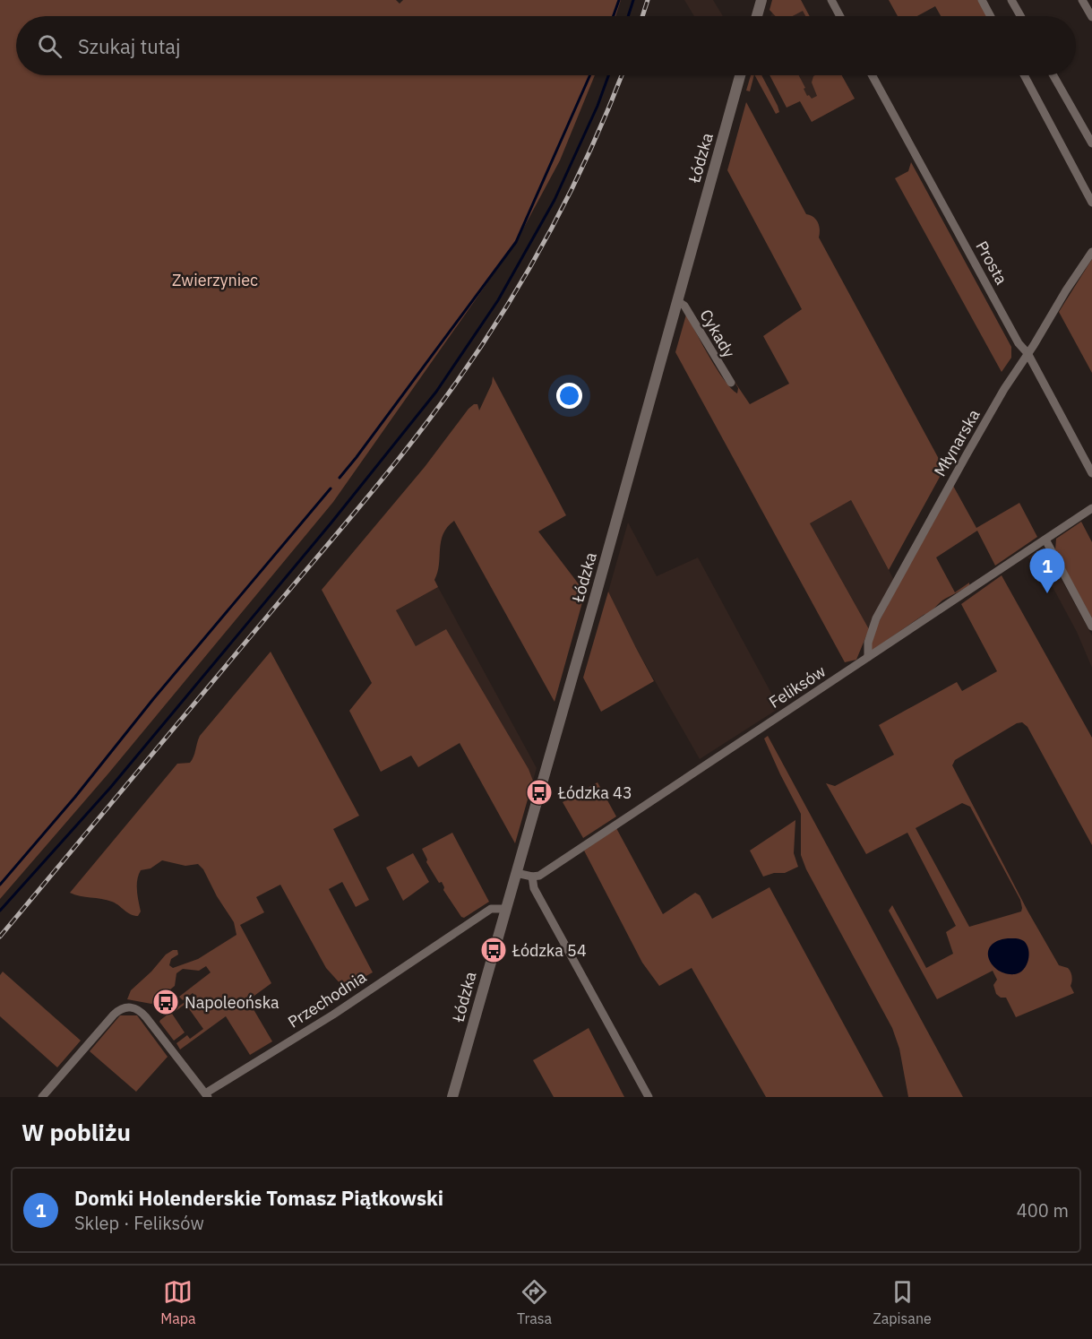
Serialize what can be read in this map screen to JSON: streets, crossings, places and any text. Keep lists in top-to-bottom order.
{
  "streets": {
    "main road": ["Łódzka"],
    "street": [
      "Prosta",
      "Cykady",
      "Młynarska",
      "Feliksów",
      "Przechodnia"
    ]
  },
  "crossings": [
    ["Łódzka", "Cykady"],
    ["Łódzka", "Przechodnia"],
    ["Prosta", "Młynarska"],
    ["Młynarska", "Feliksów"]
  ],
  "parks": ["Zwierzyniec"],
  "places": {
    "bus stop": ["Łódzka 43", "Łódzka 54", "Napoleońska"]
  },
  "page": {
    "search": "Szukaj tutaj",
    "pins": "1",
    "heading": "W pobliżu",
    "list": [
      {
        "mark": "1",
        "name": "Domki Holenderskie Tomasz Piątkowski",
        "note": "Sklep · Feliksów",
        "value": "400 m"
      }
    ],
    "nav": ["Mapa", "Trasa", "Zapisane"]
  }
}
